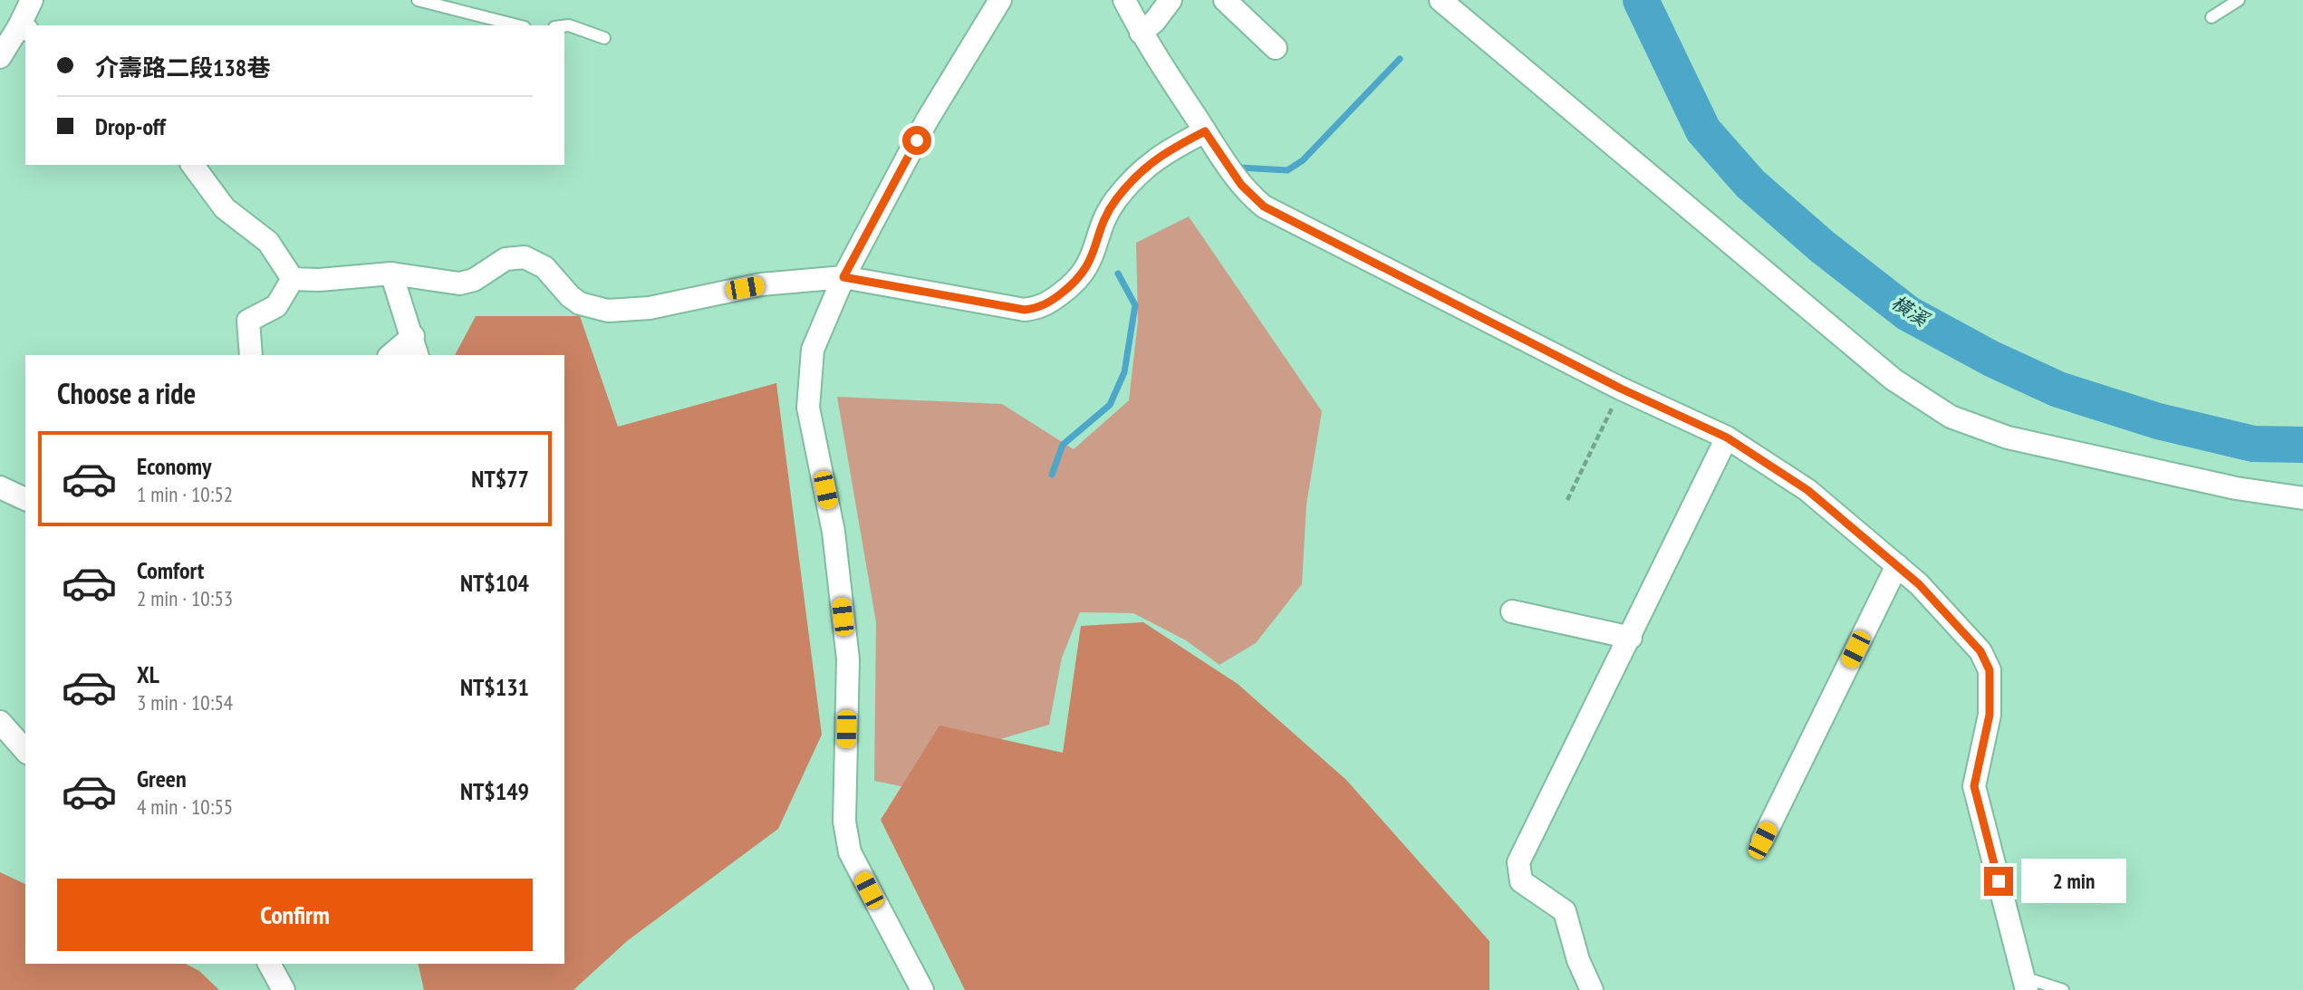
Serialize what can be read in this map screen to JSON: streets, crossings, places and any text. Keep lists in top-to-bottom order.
{
  "water": ["橫溪"],
  "page": {
    "banner": ["介壽路二段138巷", "Drop-off"],
    "heading": "Choose a ride",
    "list": [
      {
        "name": "Economy",
        "note": "1 min · 10:52",
        "value": "NT$77"
      },
      {
        "name": "Comfort",
        "note": "2 min · 10:53",
        "value": "NT$104"
      },
      {
        "name": "XL",
        "note": "3 min · 10:54",
        "value": "NT$131"
      },
      {
        "name": "Green",
        "note": "4 min · 10:55",
        "value": "NT$149"
      }
    ],
    "bubble": "2 min",
    "buttons": "Confirm"
  }
}
